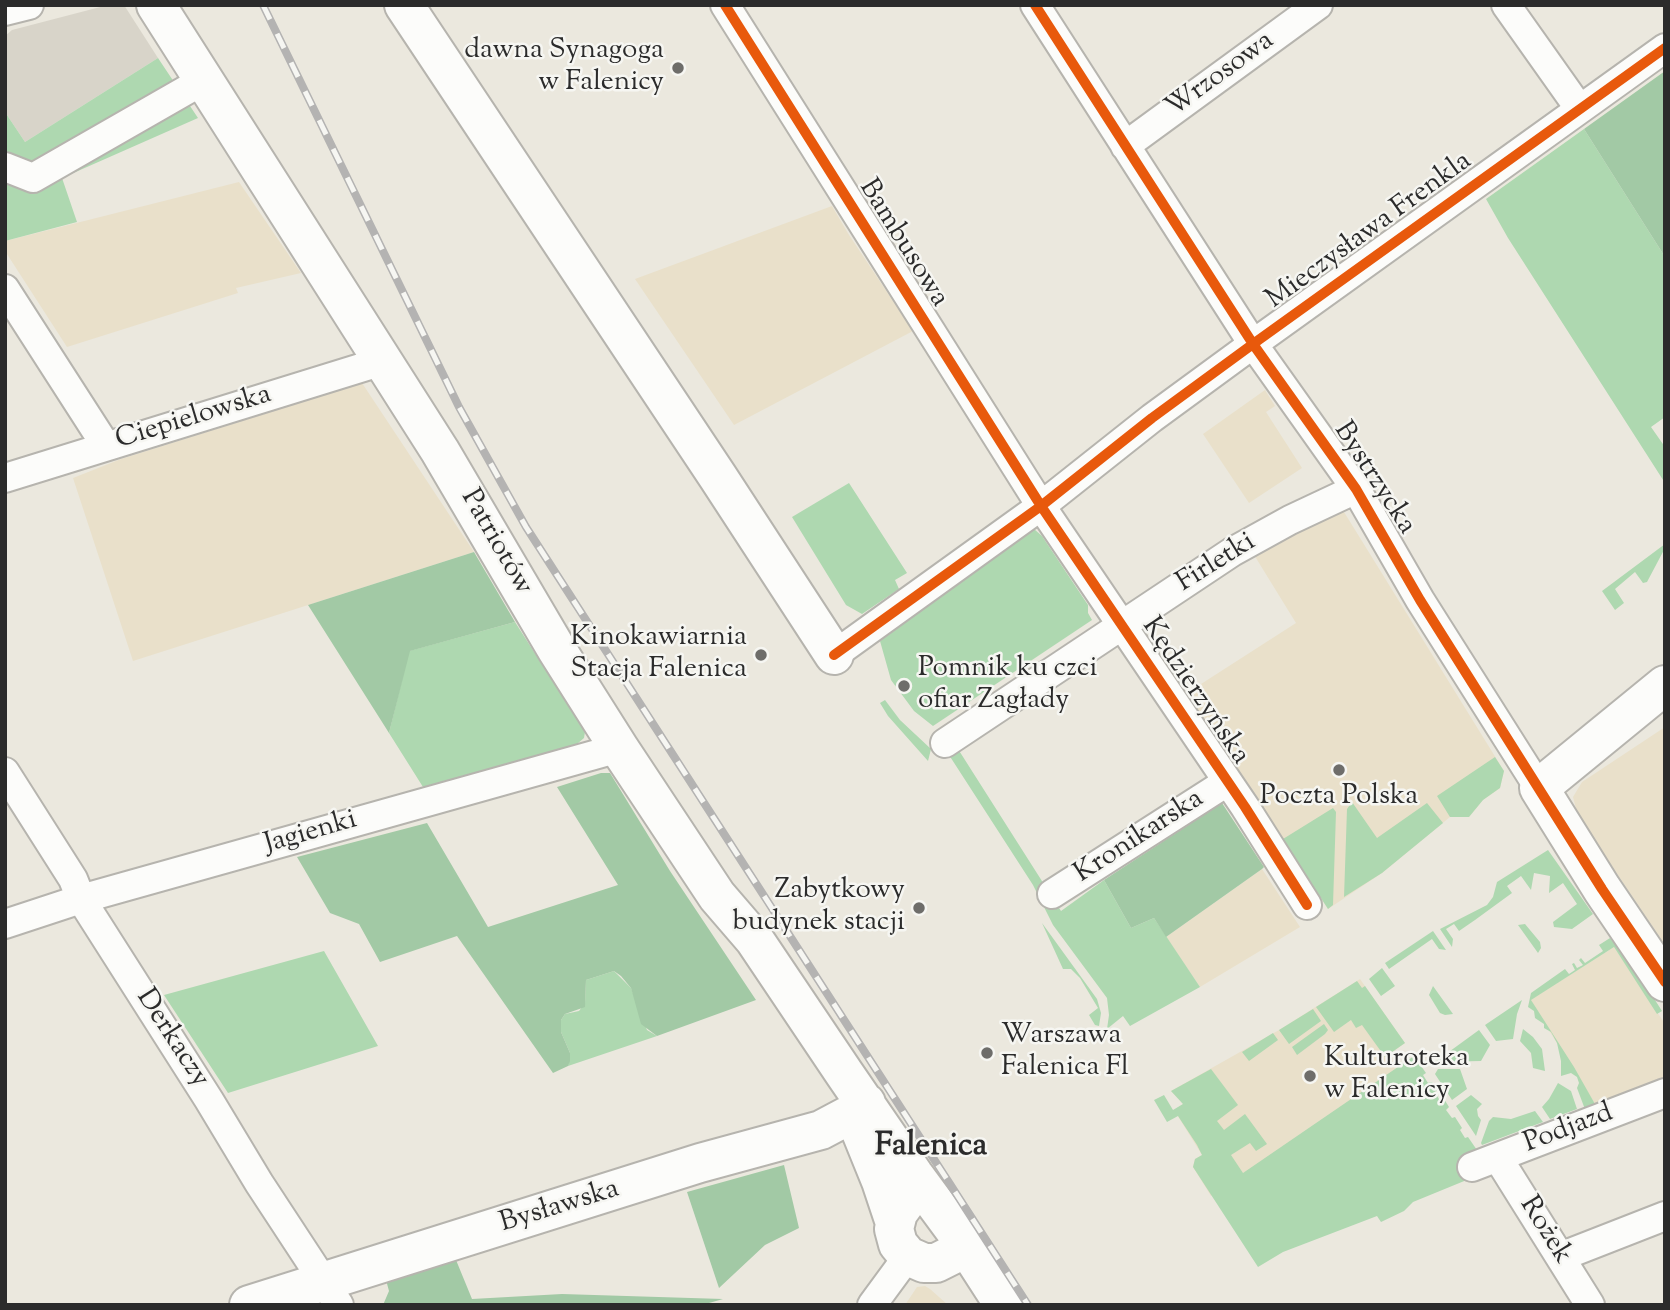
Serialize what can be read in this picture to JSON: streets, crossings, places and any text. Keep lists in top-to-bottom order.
{
  "streets": {
    "main road": ["Bystrzycka", "Patriotów", "Bysławska"],
    "street": [
      "Wrzosowa",
      "Mieczysława Frenkla",
      "Bambusowa",
      "Ciepielowska",
      "Firletki",
      "Kędzierzyńska",
      "Jagienki",
      "Kronikarska",
      "Derkaczy",
      "Podjazd",
      "Rożek"
    ]
  },
  "crossings": [
    ["Wrzosowa", "Bystrzycka"],
    ["Mieczysława Frenkla", "Bambusowa"],
    ["Mieczysława Frenkla", "Bystrzycka"],
    ["Mieczysława Frenkla", "Kędzierzyńska"],
    ["Bambusowa", "Kędzierzyńska"],
    ["Ciepielowska", "Patriotów"],
    ["Bystrzycka", "Firletki"],
    ["Patriotów", "Jagienki"],
    ["Patriotów", "Bysławska"],
    ["Firletki", "Kędzierzyńska"],
    ["Kędzierzyńska", "Kronikarska"],
    ["Jagienki", "Derkaczy"],
    ["Derkaczy", "Bysławska"],
    ["Podjazd", "Rożek"]
  ],
  "districts": ["Falenica"],
  "places": [
    "dawna Synagoga w Falenicy",
    "Kinokawiarnia Stacja Falenica",
    "Pomnik ku czci ofiar Zagłady",
    "Poczta Polska",
    "Zabytkowy budynek stacji",
    "Warszawa Falenica Fl",
    "Kulturoteka w Falenicy"
  ]
}
